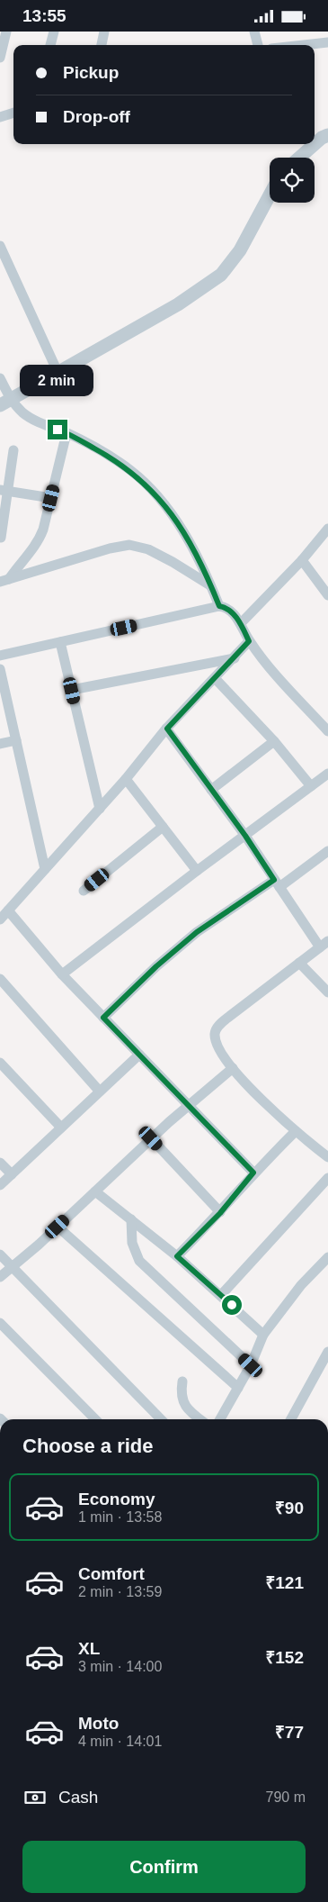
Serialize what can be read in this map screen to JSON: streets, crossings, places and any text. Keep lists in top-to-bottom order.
{
  "page": {
    "status": "13:55",
    "banner": ["Pickup", "Drop-off"],
    "bubble": "2 min",
    "heading": "Choose a ride",
    "list": [
      {
        "name": "Economy",
        "note": "1 min · 13:58",
        "value": "₹90"
      },
      {
        "name": "Comfort",
        "note": "2 min · 13:59",
        "value": "₹121"
      },
      {
        "name": "XL",
        "note": "3 min · 14:00",
        "value": "₹152"
      },
      {
        "name": "Moto",
        "note": "4 min · 14:01",
        "value": "₹77"
      }
    ],
    "pay": ["Cash", "790 m"],
    "buttons": "Confirm"
  }
}
